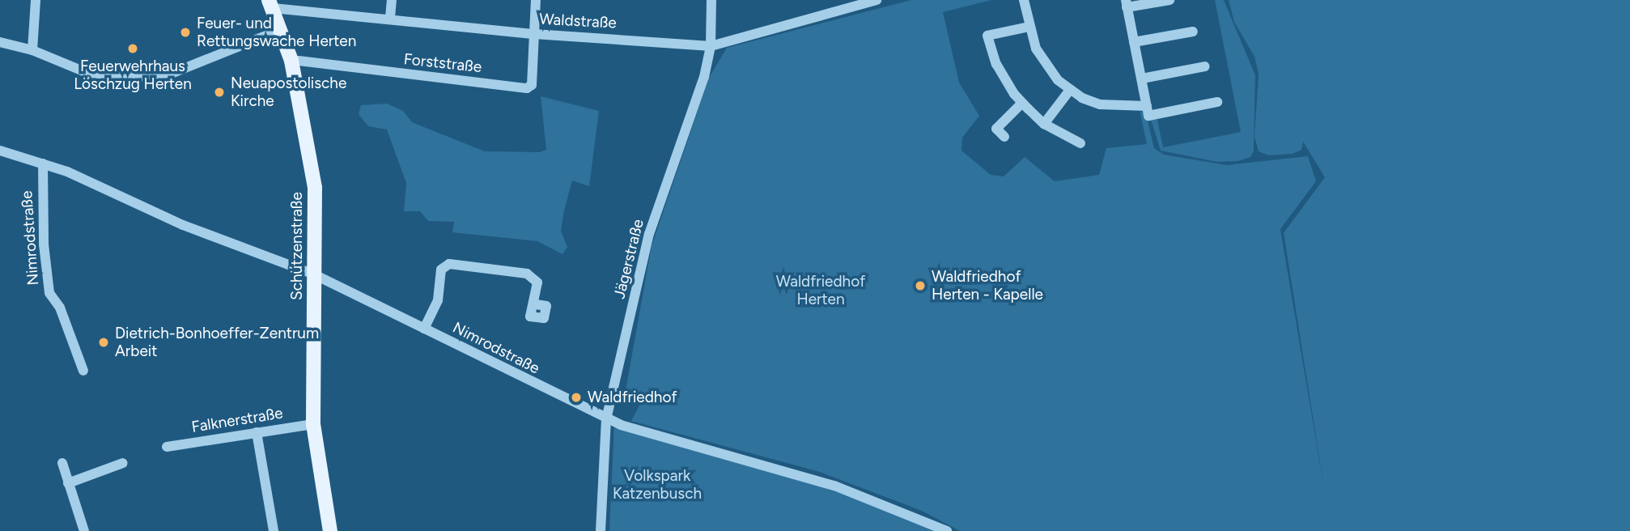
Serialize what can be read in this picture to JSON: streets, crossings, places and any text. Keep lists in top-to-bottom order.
{
  "streets": {
    "main road": ["Schützenstraße"],
    "street": [
      "Waldstraße",
      "Forststraße",
      "Nimrodstraße",
      "Jägerstraße",
      "Falknerstraße"
    ]
  },
  "crossings": [
    ["Waldstraße", "Forststraße"],
    ["Waldstraße", "Schützenstraße"],
    ["Waldstraße", "Jägerstraße"],
    ["Nimrodstraße", "Schützenstraße"],
    ["Nimrodstraße", "Jägerstraße"],
    ["Schützenstraße", "Falknerstraße"]
  ],
  "parks": ["Waldfriedhof Herten", "Volkspark Katzenbusch"],
  "places": [
    "Feuer- und Rettungswache Herten",
    "Feuerwehrhaus Löschzug Herten",
    "Neuapostolische Kirche",
    "Waldfriedhof Herten - Kapelle",
    "Dietrich-Bonhoeffer-Zentrum Arbeit",
    "Waldfriedhof"
  ]
}
